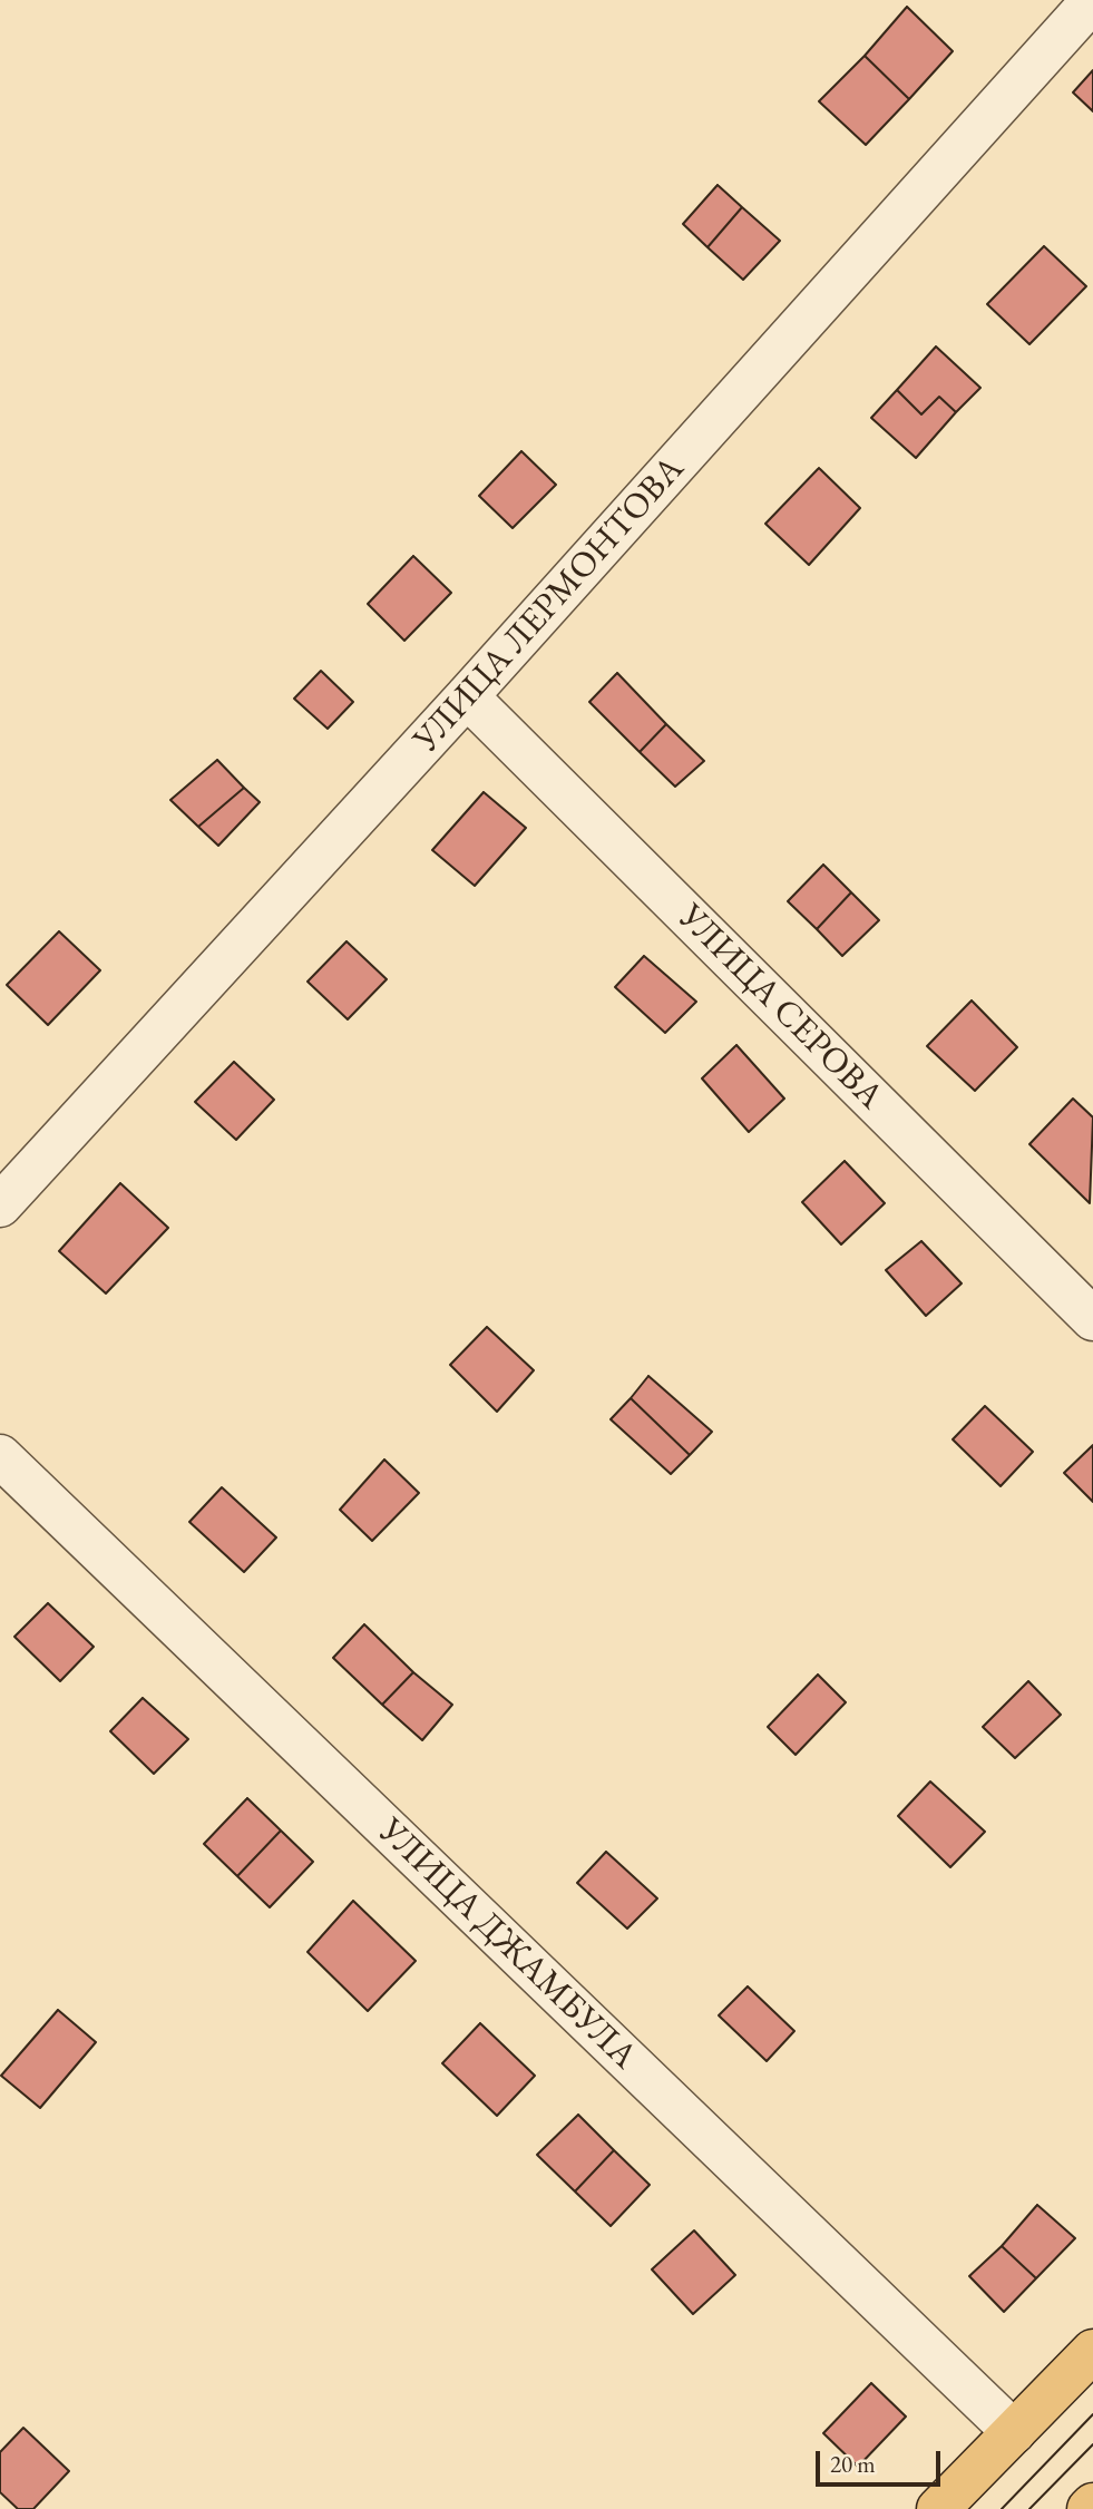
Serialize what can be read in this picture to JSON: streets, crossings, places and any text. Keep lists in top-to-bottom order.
{
  "streets": {
    "street": ["УЛИЦА ЛЕРМОНТОВА", "УЛИЦА СЕРОВА", "УЛИЦА ДЖАМБУЛА"]
  },
  "crossings": [
    ["УЛИЦА ЛЕРМОНТОВА", "УЛИЦА СЕРОВА"]
  ],
  "scale_bar": "20 m"
}
